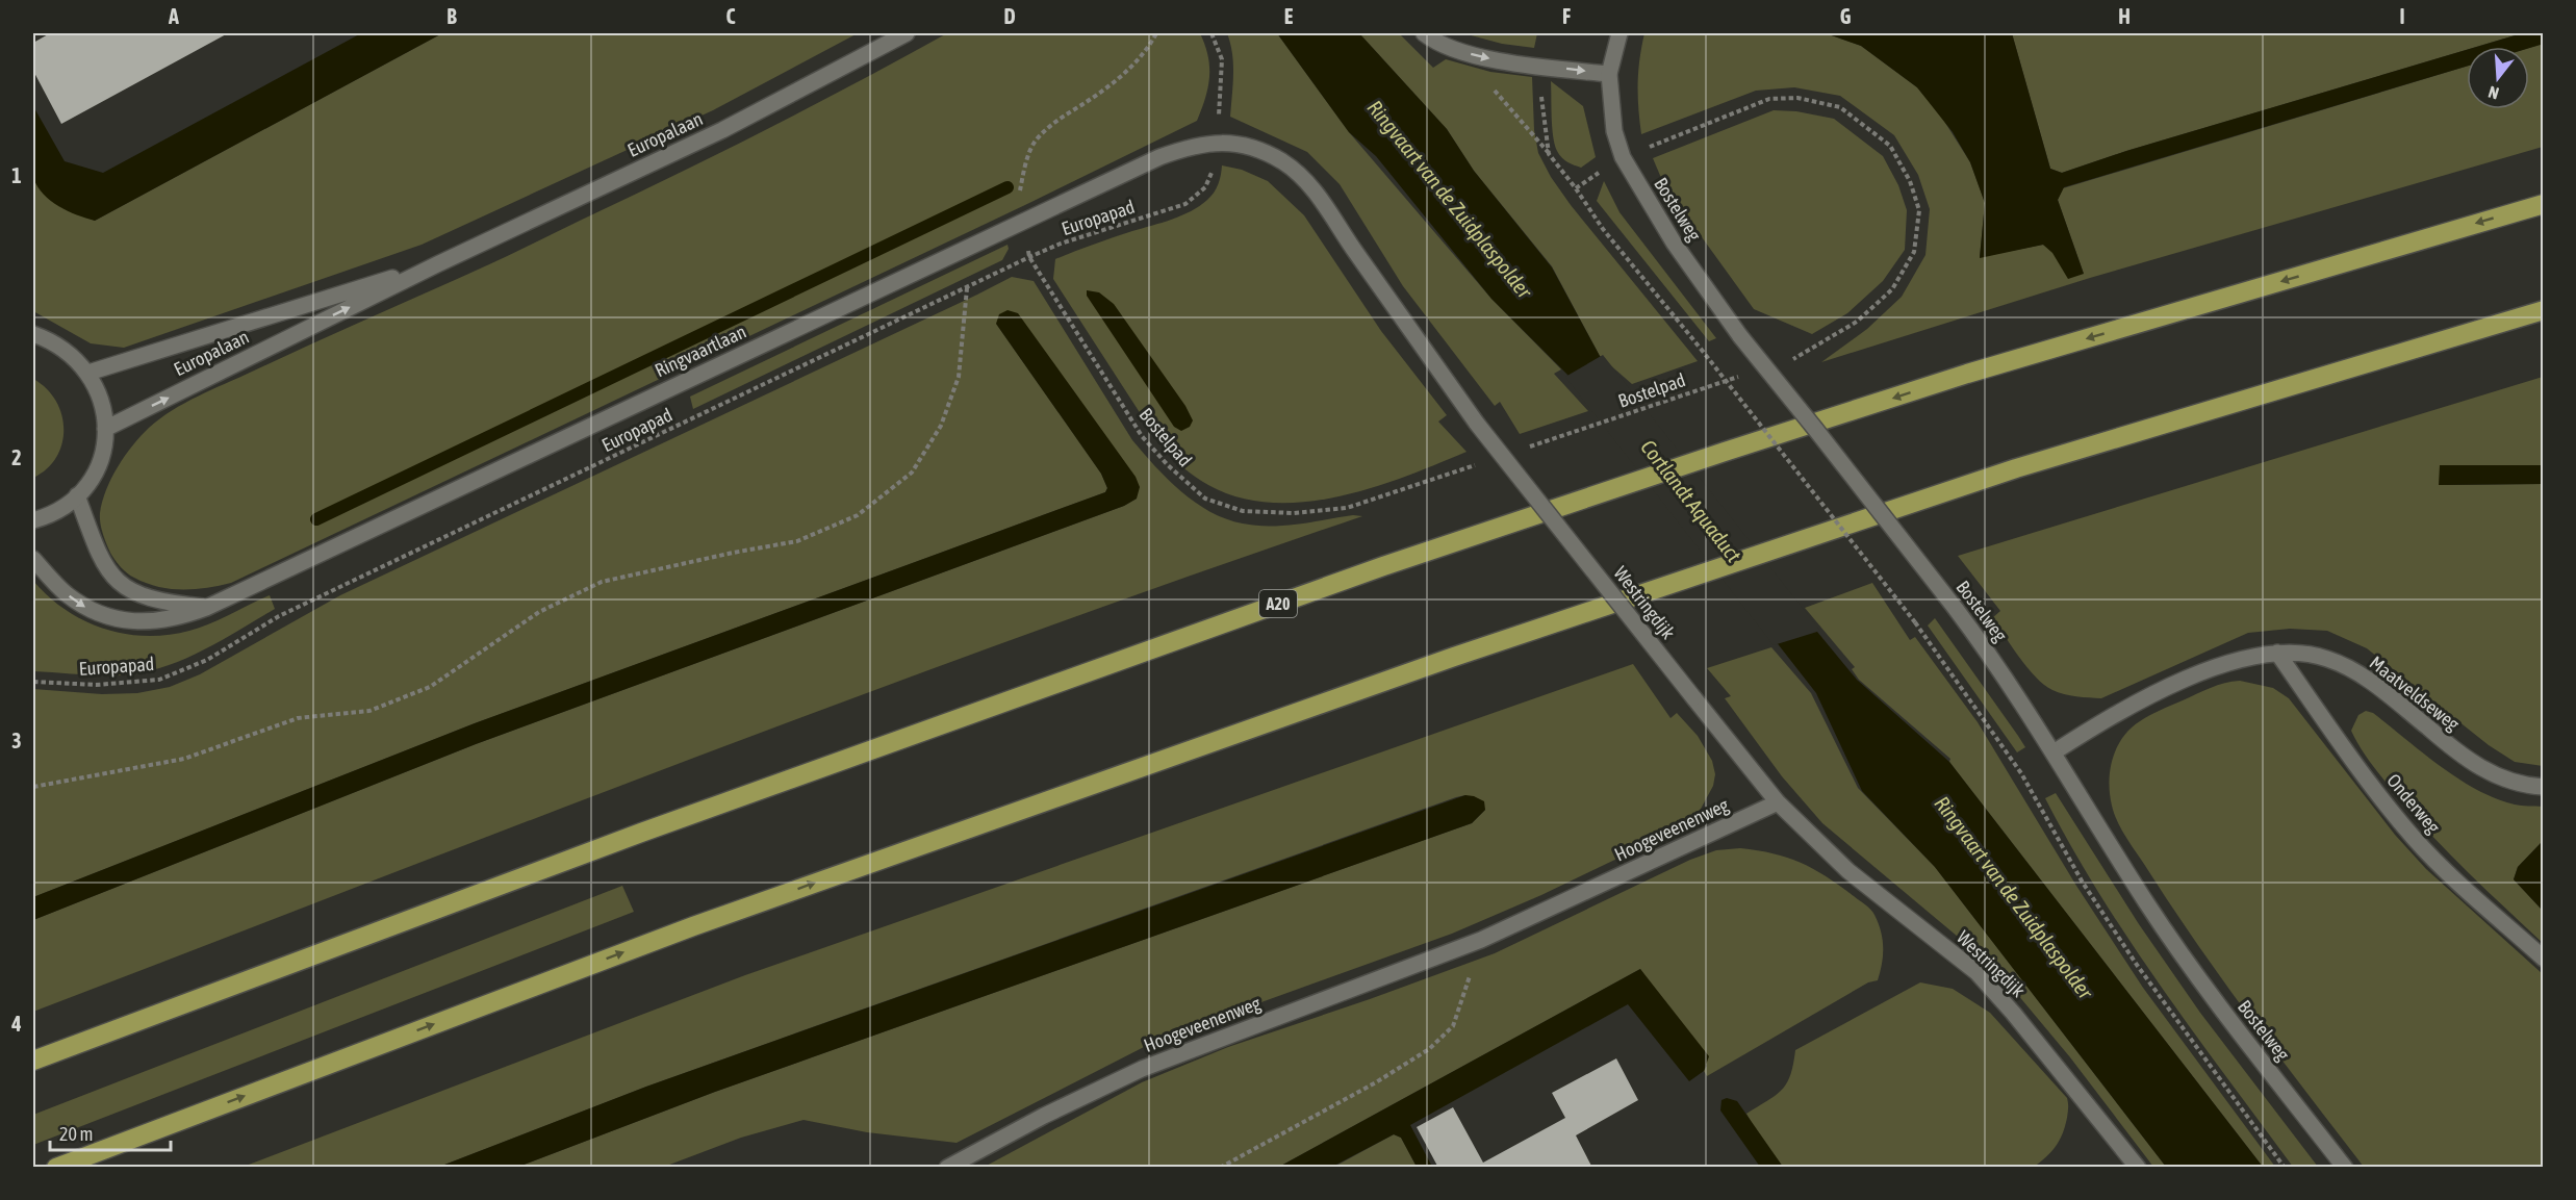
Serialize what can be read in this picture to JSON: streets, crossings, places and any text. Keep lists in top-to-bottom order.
{
  "streets": {
    "highway": ["A20"],
    "street": [
      "Europalaan",
      "Bostelweg",
      "Ringvaartlaan",
      "Westringdijk",
      "Maatveldseweg",
      "Onderweg",
      "Hoogeveenenweg"
    ],
    "path": ["Europapad", "Bostelpad"]
  },
  "crossings": [
    ["Bostelweg", "Maatveldseweg"],
    ["Europapad", "Ringvaartlaan"],
    ["Europapad", "Bostelpad"],
    ["Europapad", "Westringdijk"],
    ["Ringvaartlaan", "Westringdijk"],
    ["Westringdijk", "Hoogeveenenweg"],
    ["Maatveldseweg", "Onderweg"]
  ],
  "water": ["Ringvaart van de Zuidplaspolder", "Cortlandt Aquaduct"],
  "scale_bar": "20 m",
  "north": "bottom",
  "grid": {
    "columns": [
      "A",
      "B",
      "C",
      "D",
      "E",
      "F",
      "G",
      "H",
      "I"
    ],
    "rows": [
      "1",
      "2",
      "3",
      "4"
    ]
  }
}
